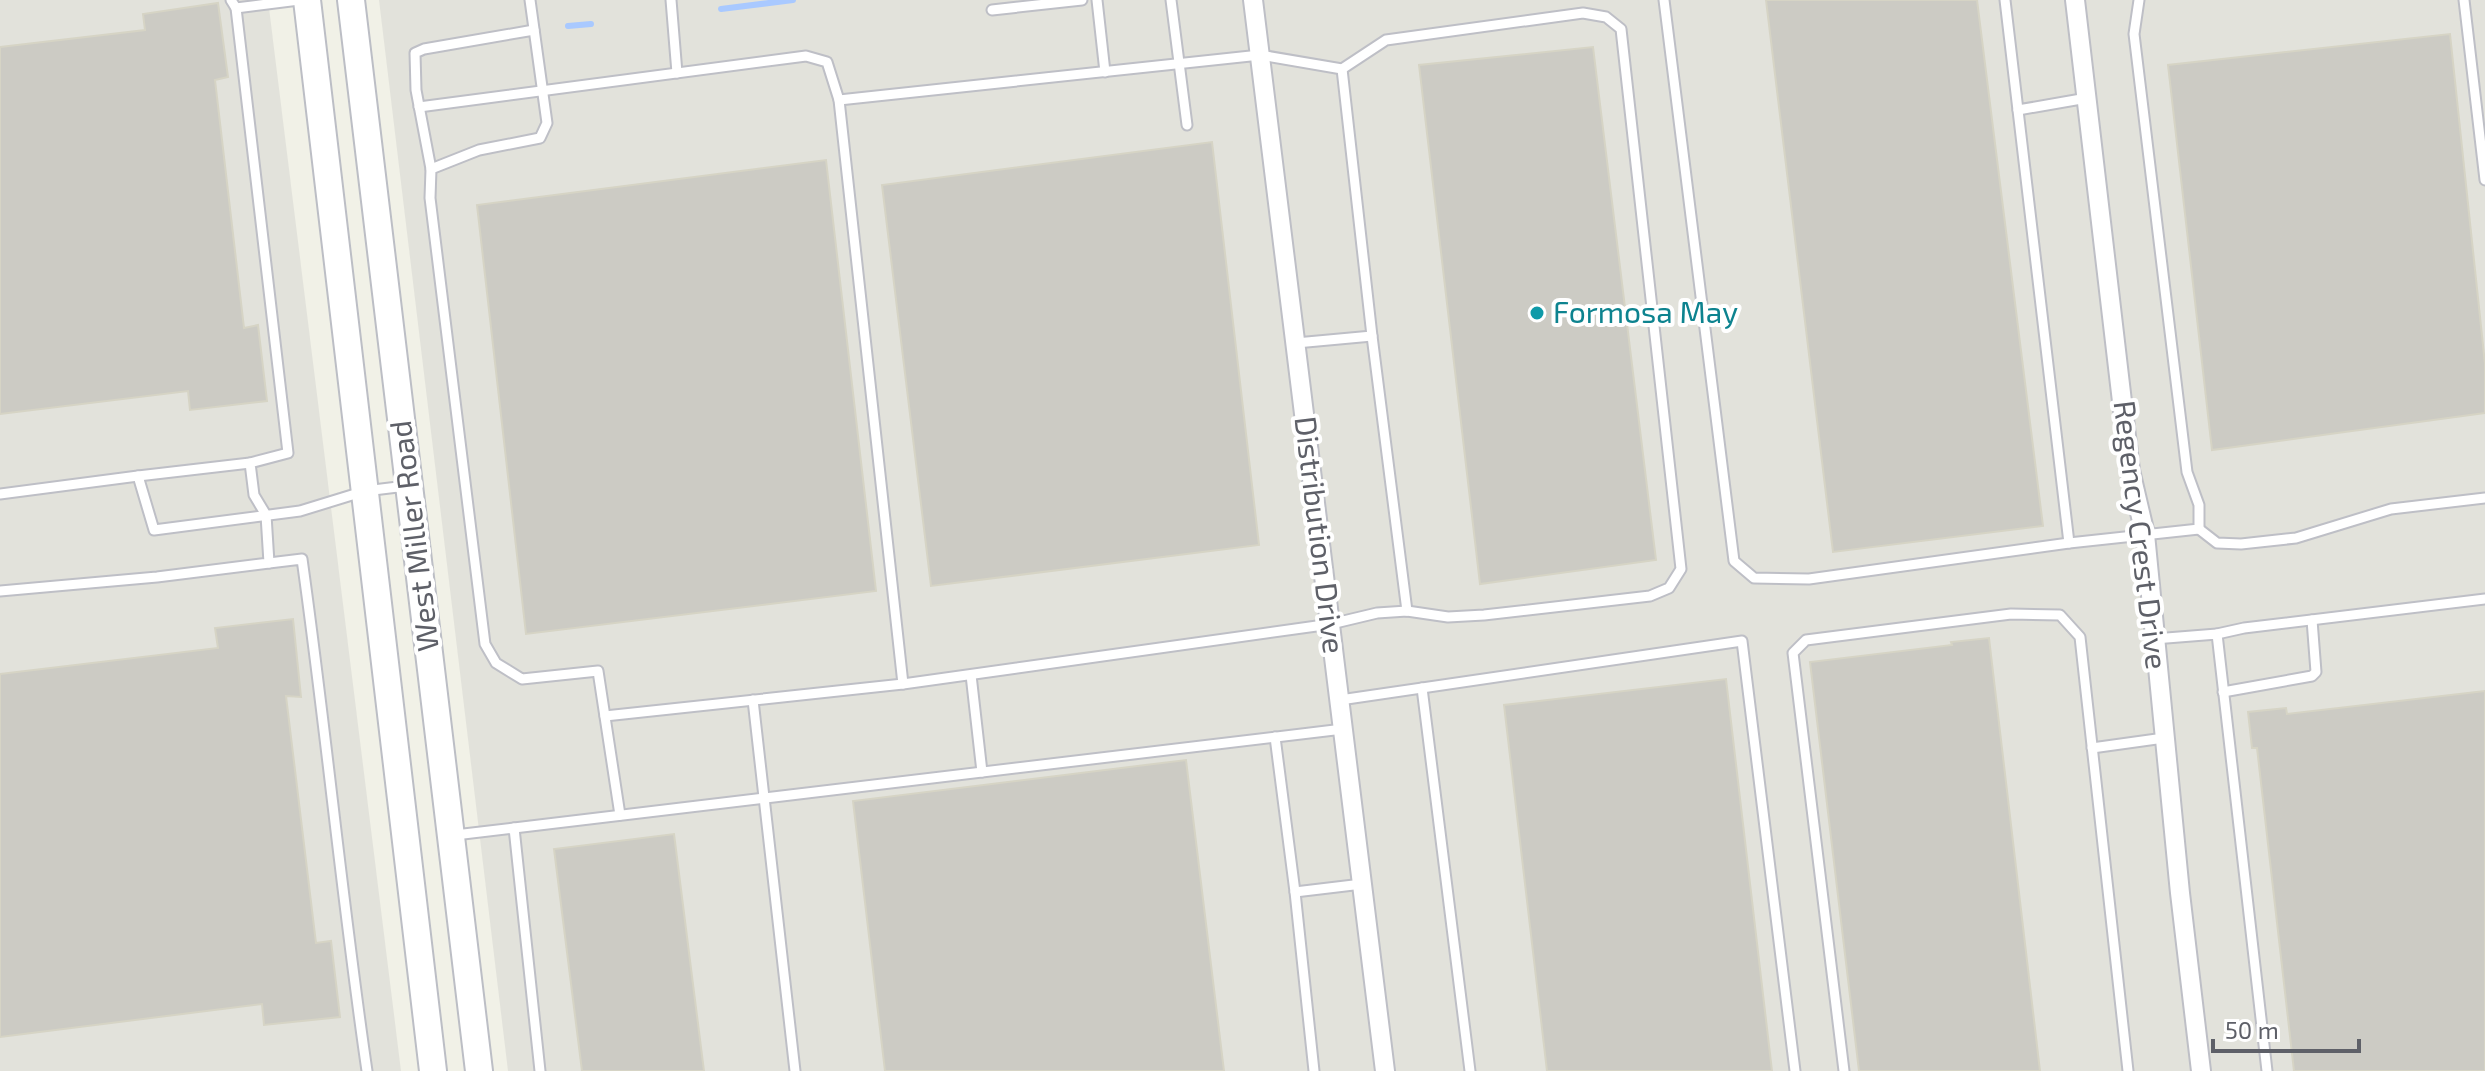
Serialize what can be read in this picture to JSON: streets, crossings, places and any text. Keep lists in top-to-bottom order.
{
  "streets": {
    "main road": ["West Miller Road"],
    "street": ["Distribution Drive", "Regency Crest Drive"]
  },
  "places": ["Formosa May"],
  "scale_bar": "50 m"
}
